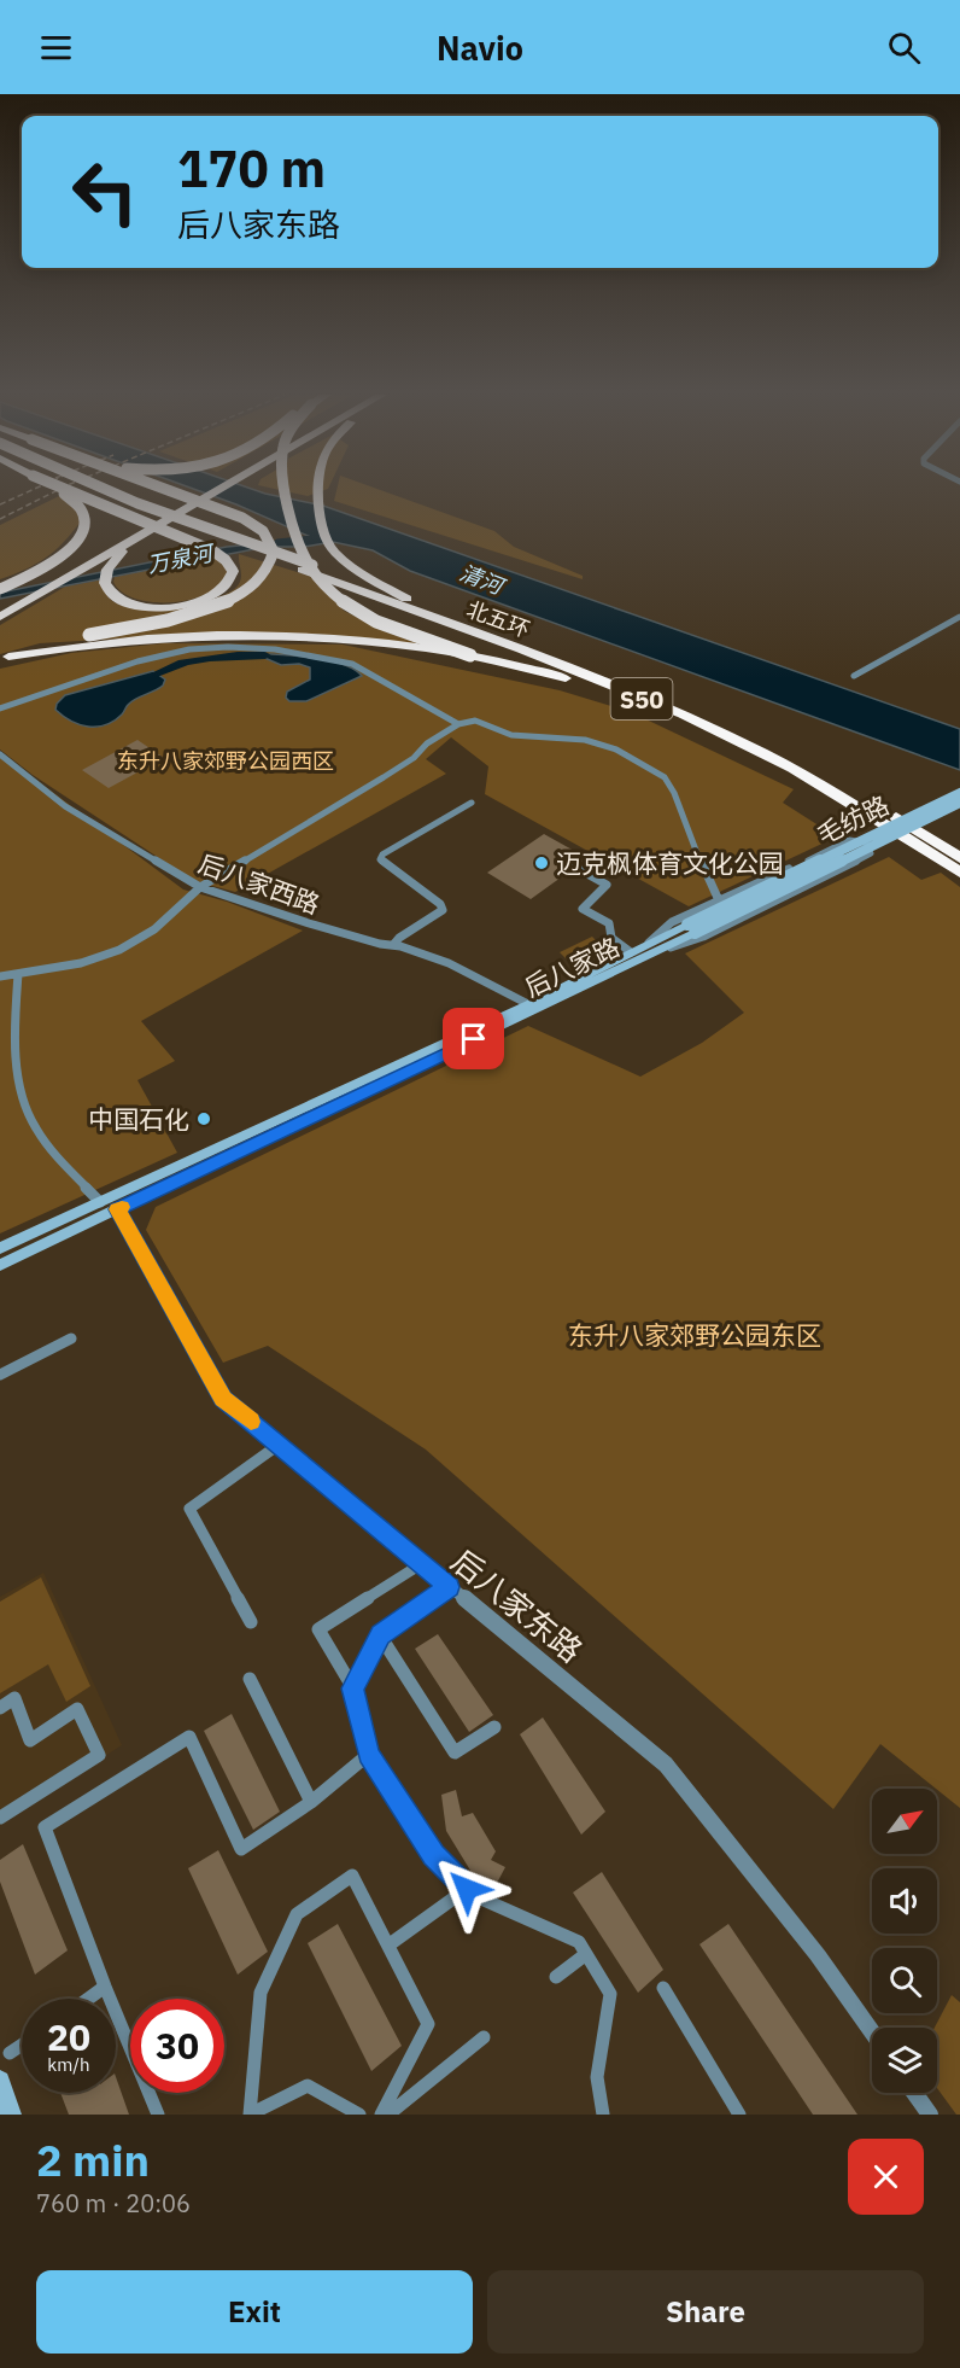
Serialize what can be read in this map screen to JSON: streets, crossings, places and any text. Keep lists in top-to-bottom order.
{
  "streets": {
    "highway": ["北五环", "S50"],
    "main road": ["毛纺路", "后八家路"],
    "street": ["后八家西路", "后八家东路"]
  },
  "crossings": [
    ["毛纺路", "后八家路"],
    ["后八家西路", "后八家路"],
    ["后八家路", "后八家东路"]
  ],
  "water": ["万泉河", "清河"],
  "parks": ["东升八家郊野公园西区", "东升八家郊野公园东区"],
  "places": ["迈克枫体育文化公园", "中国石化"],
  "north": "top right",
  "page": {
    "header": "Navio",
    "turn": ["170 m", "后八家东路"],
    "speed": "20 km/h",
    "limit": "30",
    "heading": ["2 min", "760 m · 20:06"],
    "buttons": ["Exit", "Share"]
  }
}
